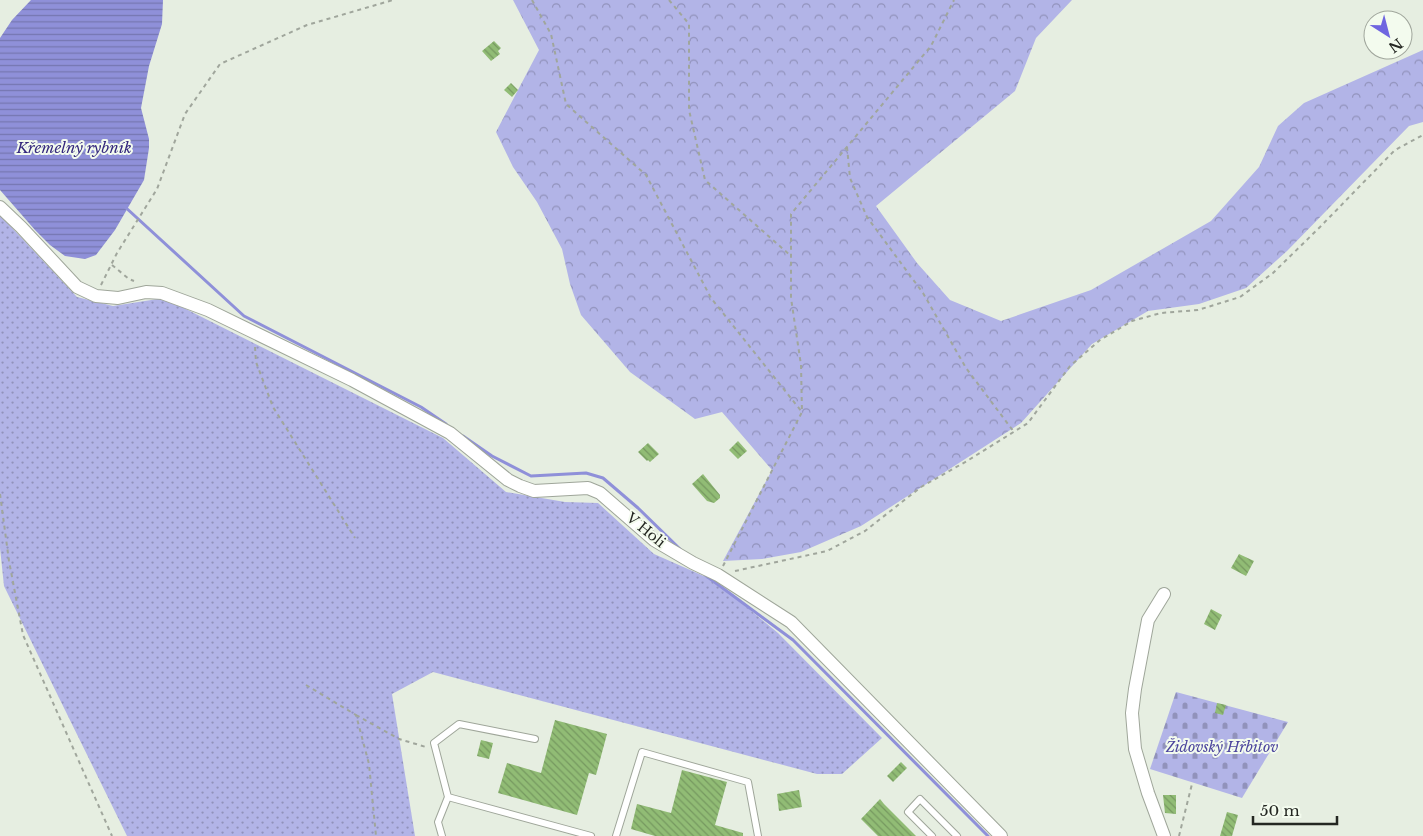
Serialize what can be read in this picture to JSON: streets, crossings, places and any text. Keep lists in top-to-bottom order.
{
  "streets": {
    "street": ["V Holi"]
  },
  "water": ["Křemelný rybník"],
  "parks": ["Židovský Hřbitov"],
  "scale_bar": "50 m",
  "north": "bottom right"
}
